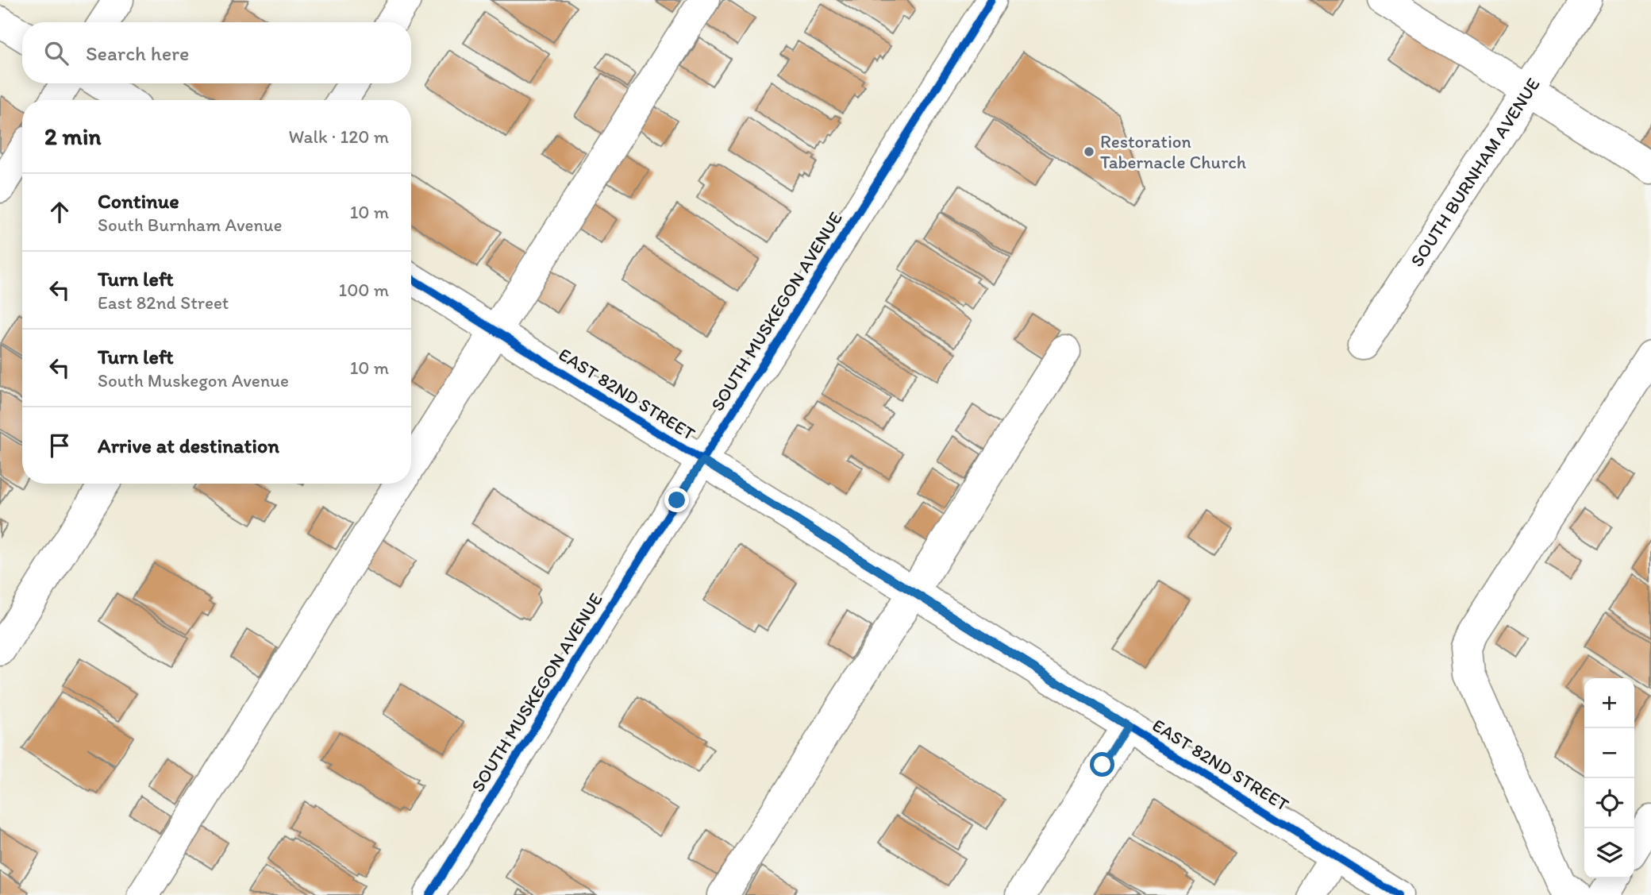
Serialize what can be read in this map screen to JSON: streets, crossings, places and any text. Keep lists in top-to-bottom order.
{
  "streets": {
    "street": ["SOUTH BURNHAM AVENUE", "SOUTH MUSKEGON AVENUE", "EAST 82ND STREET"]
  },
  "crossings": [
    ["SOUTH MUSKEGON AVENUE", "EAST 82ND STREET"]
  ],
  "places": ["Restoration Tabernacle Church"],
  "page": {
    "search": "Search here",
    "heading": ["2 min", "Walk · 120 m"],
    "list": [
      ["Continue", "South Burnham Avenue", "10 m"],
      ["Turn left", "East 82nd Street", "100 m"],
      ["Turn left", "South Muskegon Avenue", "10 m"],
      "Arrive at destination"
    ],
    "map_buttons": ["+", "−"]
  }
}
